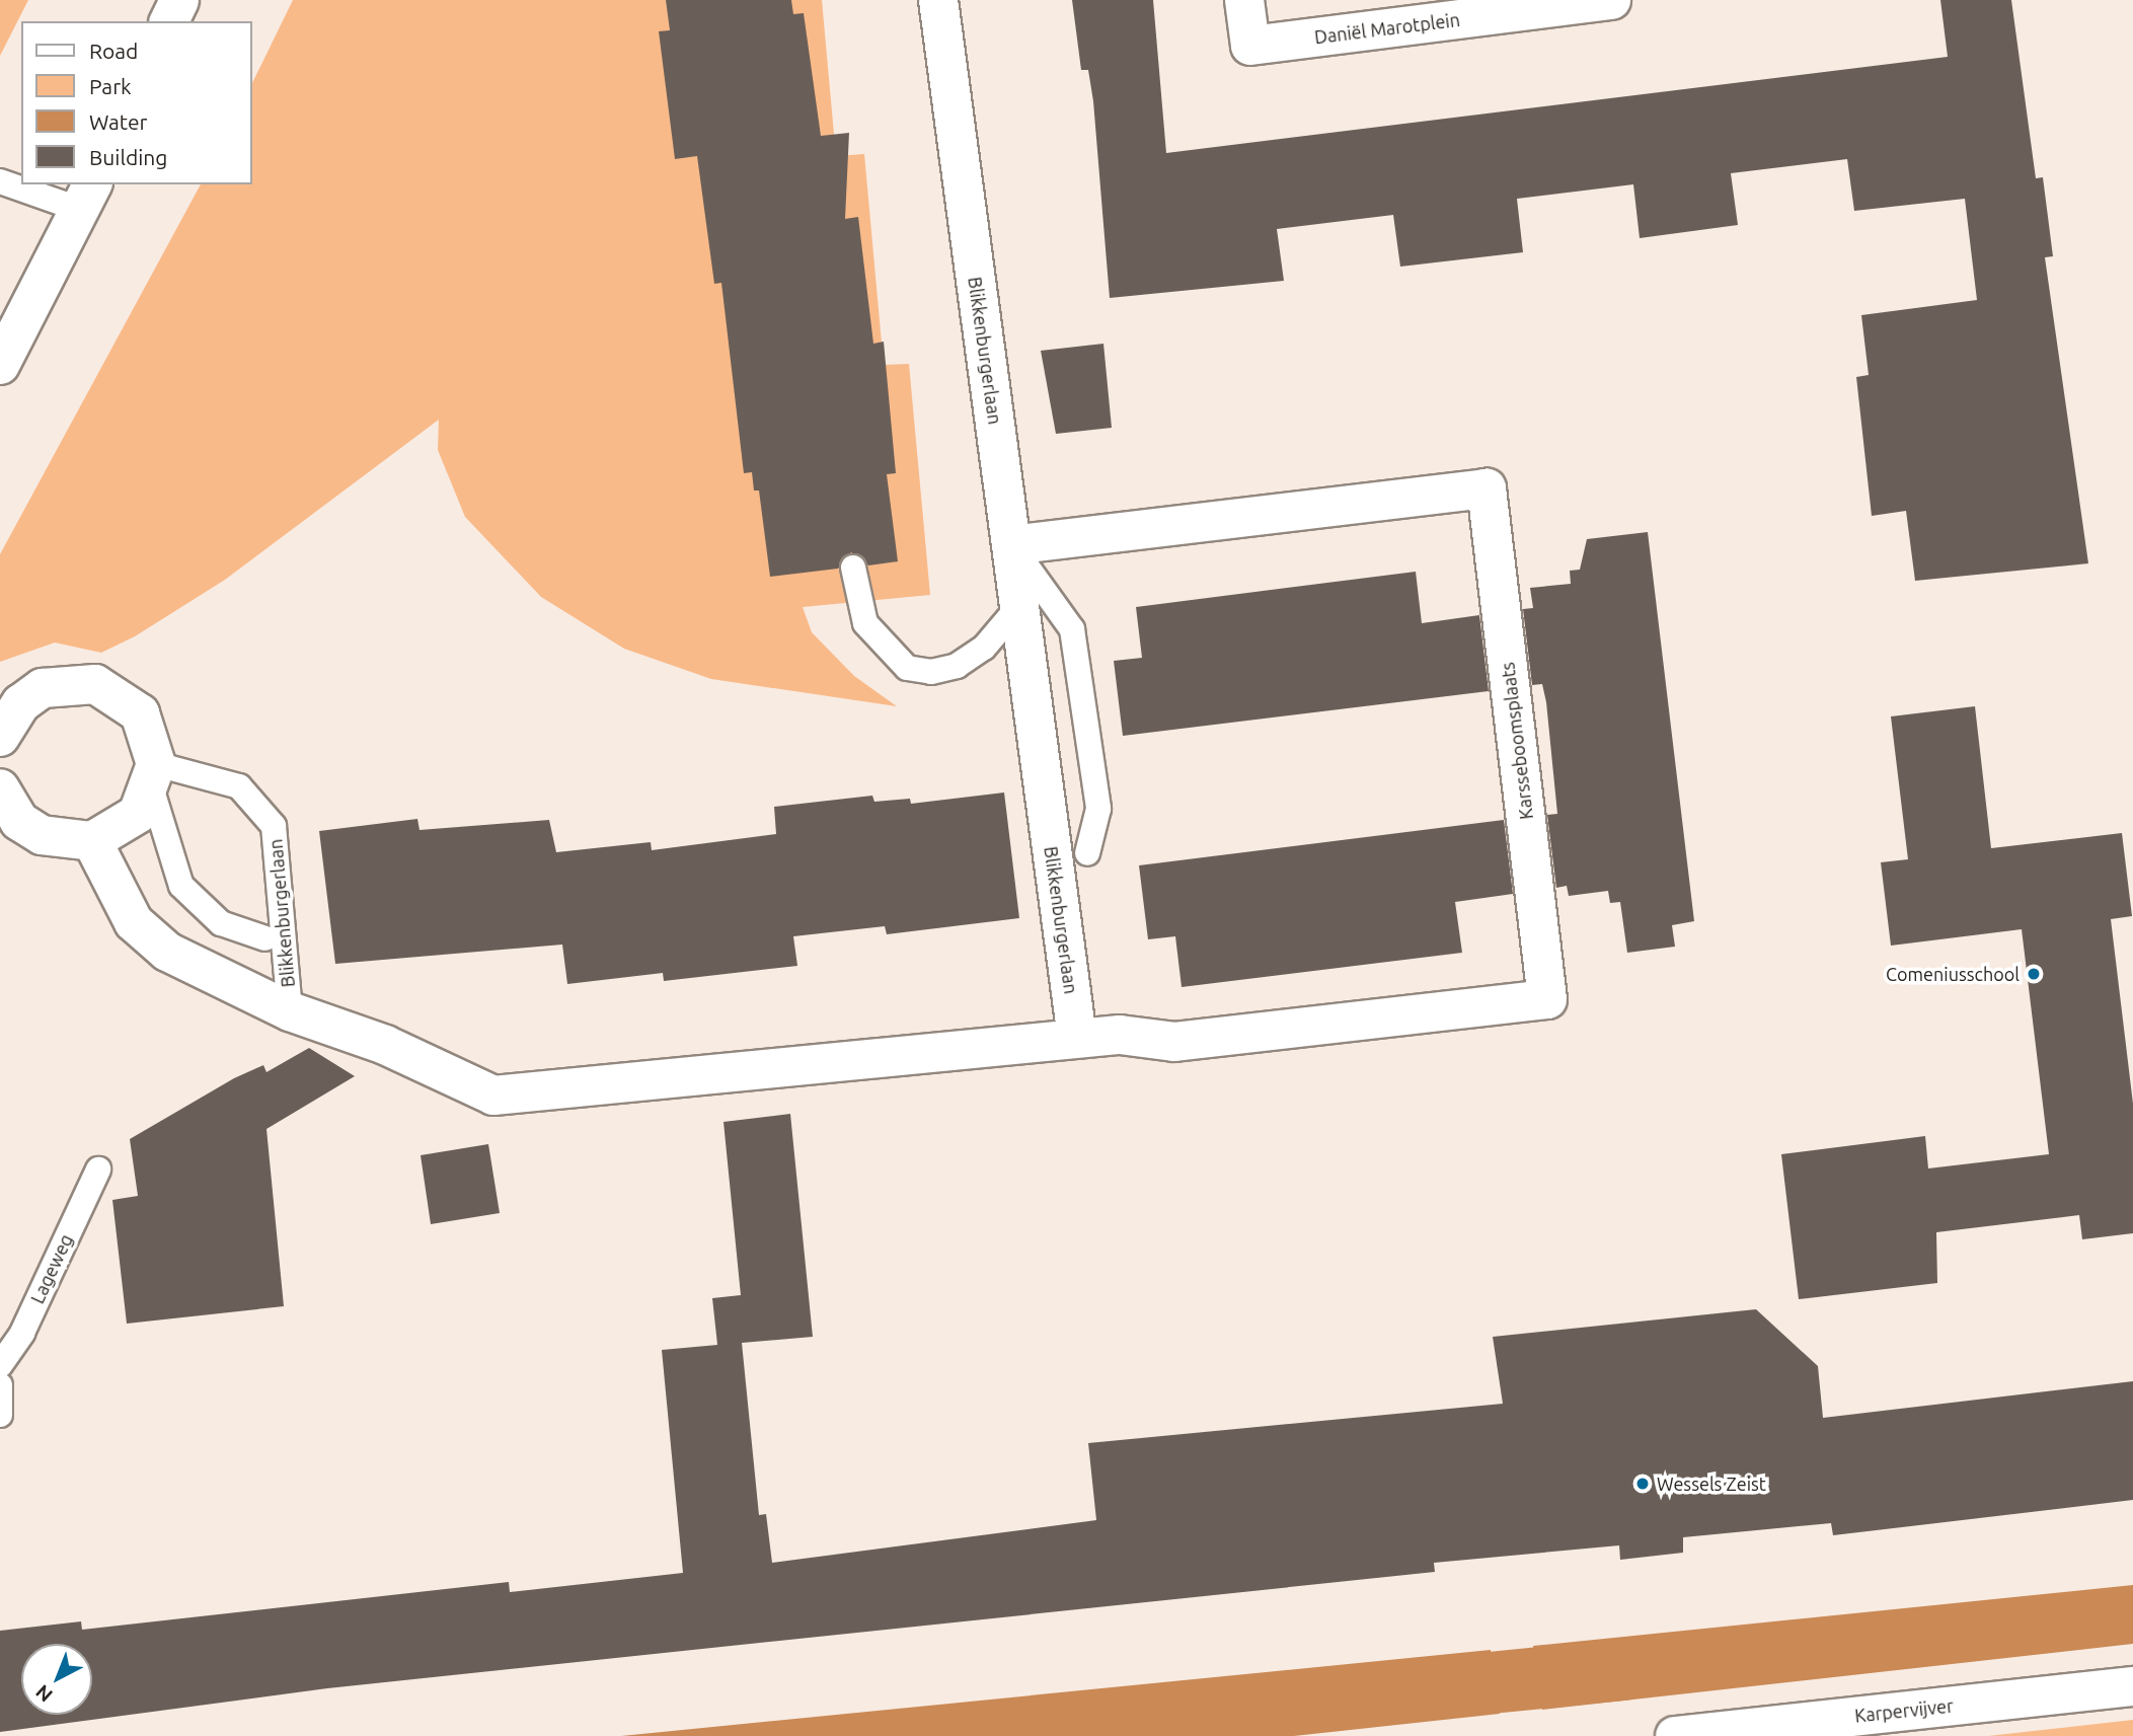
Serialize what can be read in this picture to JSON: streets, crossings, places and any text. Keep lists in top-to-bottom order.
{
  "streets": {
    "street": [
      "Daniël Marotplein",
      "Blikkenburgerlaan",
      "Karsseboomsplaats",
      "Karpervijver"
    ],
    "lane": ["Lageweg"]
  },
  "crossings": [
    ["Blikkenburgerlaan", "Karsseboomsplaats"]
  ],
  "places": ["Comeniusschool", "Wessels Zeist"],
  "legend": [
    "Road",
    "Park",
    "Water",
    "Building"
  ],
  "north": "bottom left"
}
